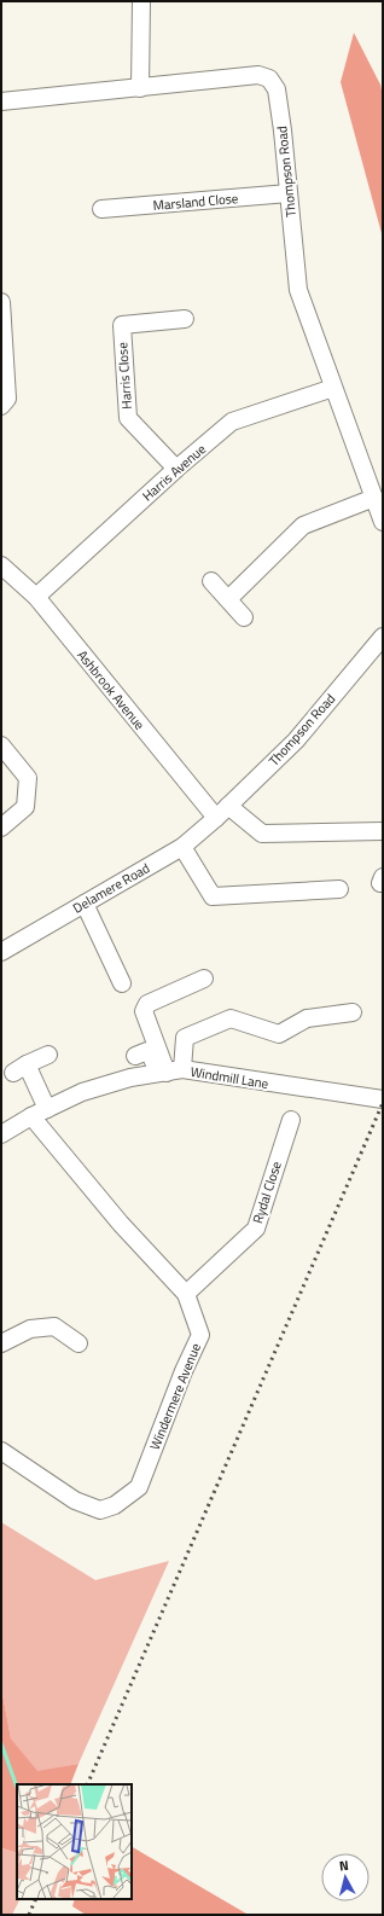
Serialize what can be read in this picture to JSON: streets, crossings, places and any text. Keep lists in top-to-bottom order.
{
  "streets": {
    "street": [
      "Thompson Road",
      "Marsland Close",
      "Harris Close",
      "Harris Avenue",
      "Ashbrook Avenue",
      "Delamere Road",
      "Windmill Lane",
      "Rydal Close",
      "Windermere Avenue"
    ]
  },
  "crossings": [
    ["Thompson Road", "Marsland Close"],
    ["Thompson Road", "Harris Avenue"],
    ["Thompson Road", "Ashbrook Avenue"],
    ["Thompson Road", "Delamere Road"],
    ["Harris Close", "Harris Avenue"],
    ["Harris Avenue", "Ashbrook Avenue"],
    ["Ashbrook Avenue", "Delamere Road"],
    ["Windmill Lane", "Windermere Avenue"],
    ["Rydal Close", "Windermere Avenue"]
  ],
  "north": "top"
}
